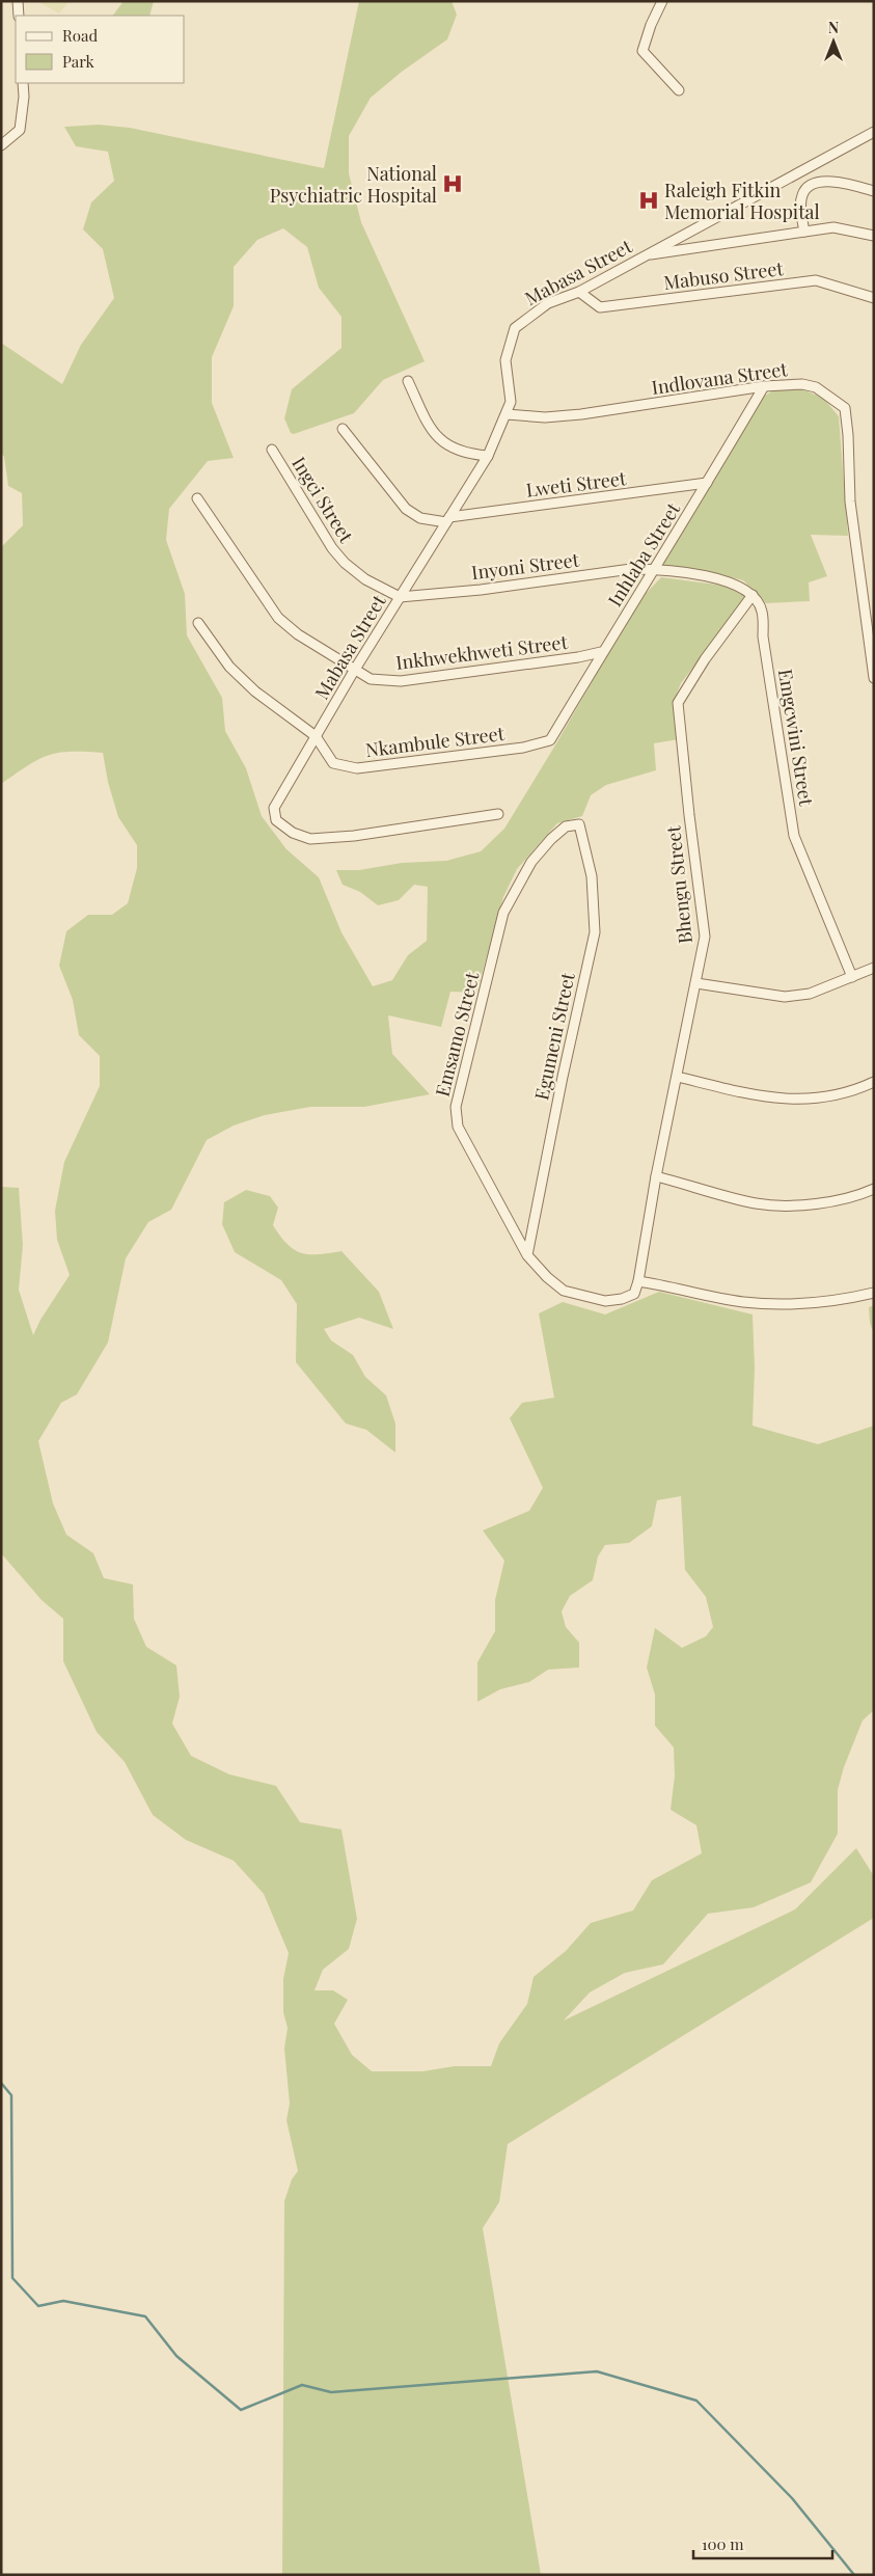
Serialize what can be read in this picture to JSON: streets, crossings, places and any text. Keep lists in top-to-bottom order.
{
  "streets": {
    "street": [
      "Mabasa Street",
      "Mabuso Street",
      "Indlovana Street",
      "Lweti Street",
      "Ingci Street",
      "Inhlaba Street",
      "Inyoni Street",
      "Inkhwekhweti Street",
      "Emgcwini Street",
      "Nkambule Street",
      "Bhengu Street",
      "Emsamo Street",
      "Egumeni Street"
    ]
  },
  "crossings": [
    ["Mabasa Street", "Mabuso Street"],
    ["Mabasa Street", "Indlovana Street"],
    ["Mabasa Street", "Lweti Street"],
    ["Mabasa Street", "Ingci Street"],
    ["Mabasa Street", "Inyoni Street"],
    ["Mabasa Street", "Inkhwekhweti Street"],
    ["Mabasa Street", "Nkambule Street"],
    ["Indlovana Street", "Inhlaba Street"],
    ["Lweti Street", "Inhlaba Street"],
    ["Ingci Street", "Inyoni Street"],
    ["Inhlaba Street", "Inyoni Street"],
    ["Inhlaba Street", "Inkhwekhweti Street"],
    ["Inhlaba Street", "Nkambule Street"],
    ["Emgcwini Street", "Bhengu Street"],
    ["Bhengu Street", "Emsamo Street"],
    ["Emsamo Street", "Egumeni Street"]
  ],
  "places": {
    "hospital": ["National Psychiatric Hospital", "Raleigh Fitkin Memorial Hospital"]
  },
  "legend": ["Road", "Park"],
  "scale_bar": "100 m",
  "north": "top"
}
